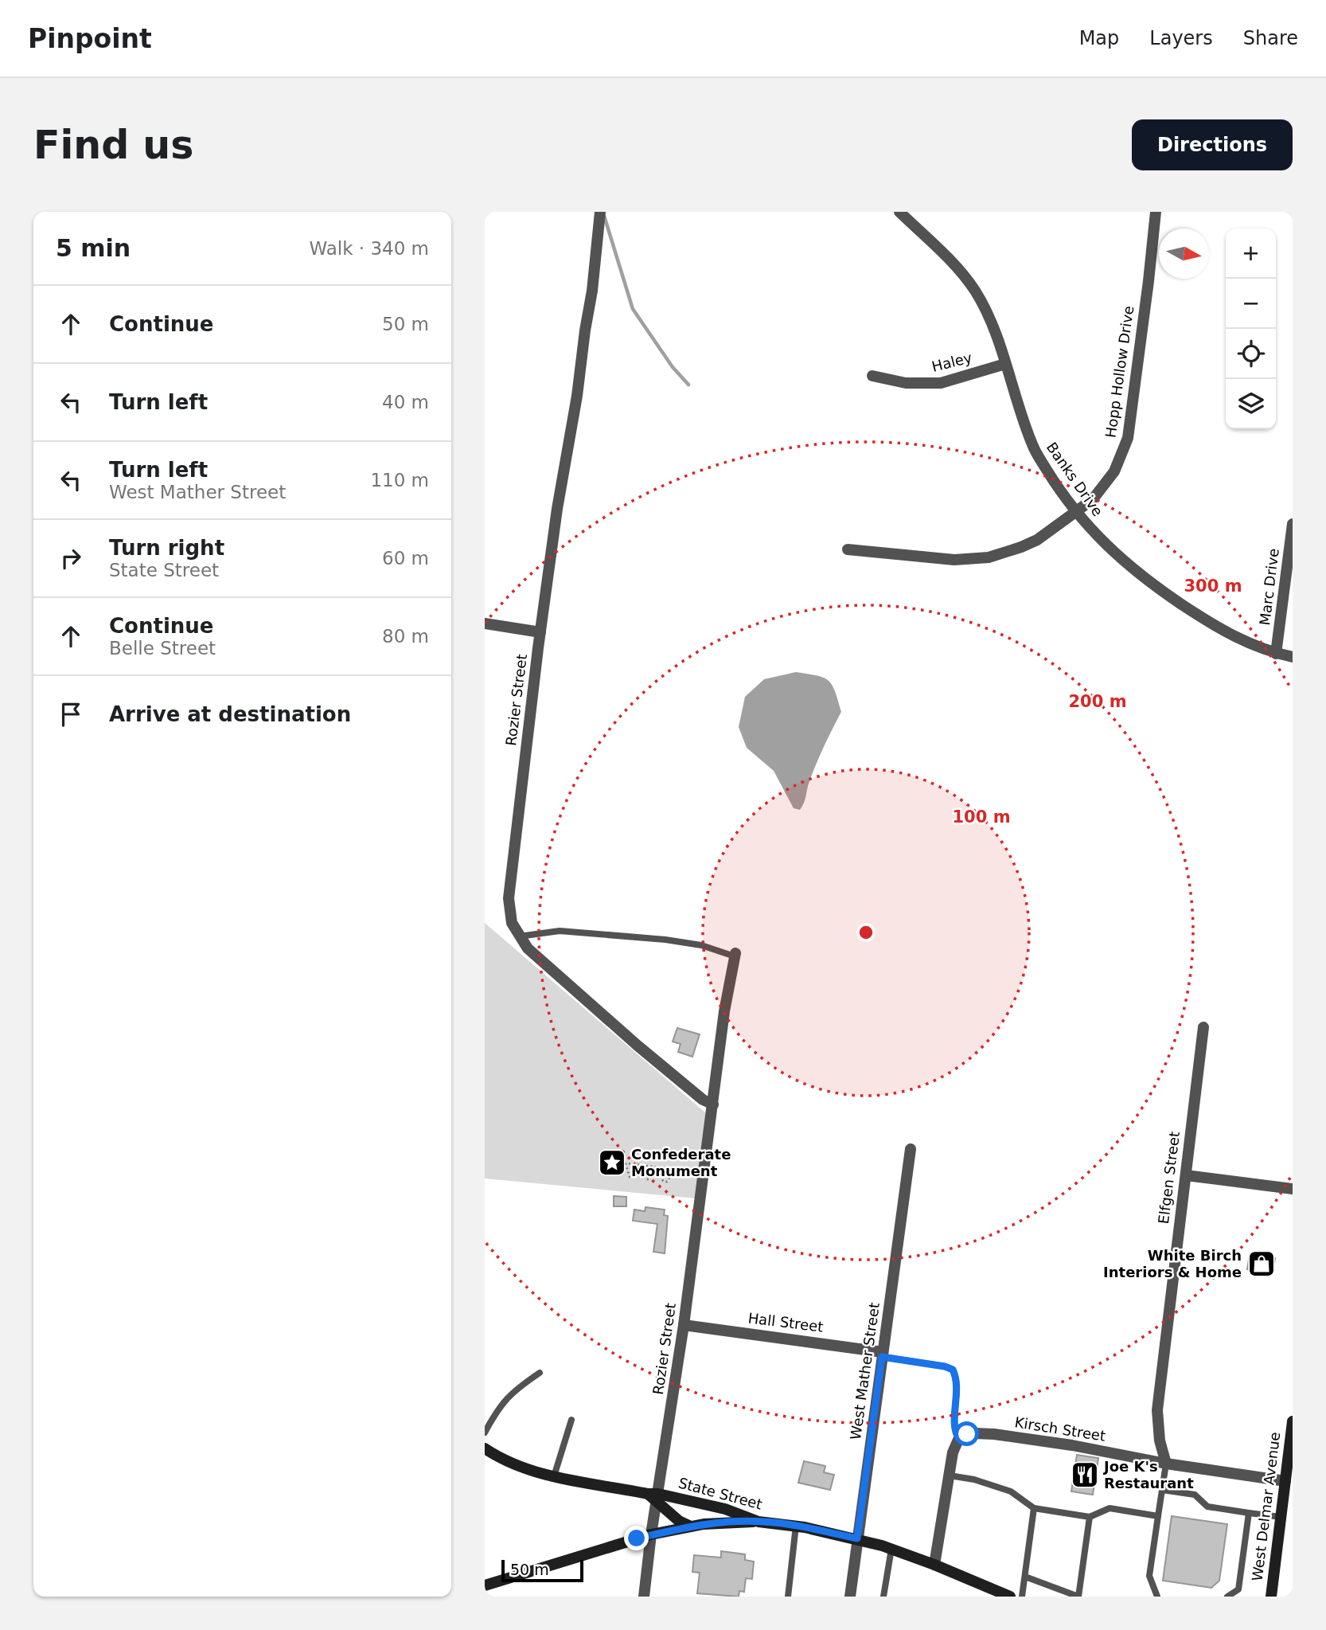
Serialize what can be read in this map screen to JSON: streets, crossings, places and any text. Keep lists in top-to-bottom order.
{
  "streets": {
    "street": [
      "Haley",
      "Hopp Hollow Drive",
      "Banks Drive",
      "Marc Drive",
      "Rozier Street",
      "Elfgen Street",
      "Hall Street",
      "West Mather Street",
      "Kirsch Street",
      "State Street",
      "West Delmar Avenue"
    ]
  },
  "crossings": [
    ["Haley", "Banks Drive"],
    ["Hopp Hollow Drive", "Banks Drive"],
    ["Banks Drive", "Marc Drive"],
    ["Rozier Street", "Hall Street"],
    ["Rozier Street", "State Street"],
    ["Elfgen Street", "Kirsch Street"],
    ["Hall Street", "West Mather Street"],
    ["West Mather Street", "State Street"],
    ["Kirsch Street", "West Delmar Avenue"]
  ],
  "places": {
    "place": ["Confederate Monument"],
    "shop": ["White Birch Interiors & Home"],
    "restaurant": ["Joe K's Restaurant"]
  },
  "scale_bar": "50 m",
  "north": "right",
  "page": {
    "header": "Pinpoint",
    "nav": ["Map", "Layers", "Share"],
    "buttons": "Directions",
    "title": "Find us",
    "heading": ["5 min", "Walk · 340 m"],
    "map_buttons": ["+", "−"],
    "list": [
      ["Continue", "50 m"],
      ["Turn left", "40 m"],
      ["Turn left", "West Mather Street", "110 m"],
      ["Turn right", "State Street", "60 m"],
      ["Continue", "Belle Street", "80 m"],
      "Arrive at destination"
    ],
    "scale": "50 m"
  },
  "rings": ["300 m", "200 m", "100 m"]
}
